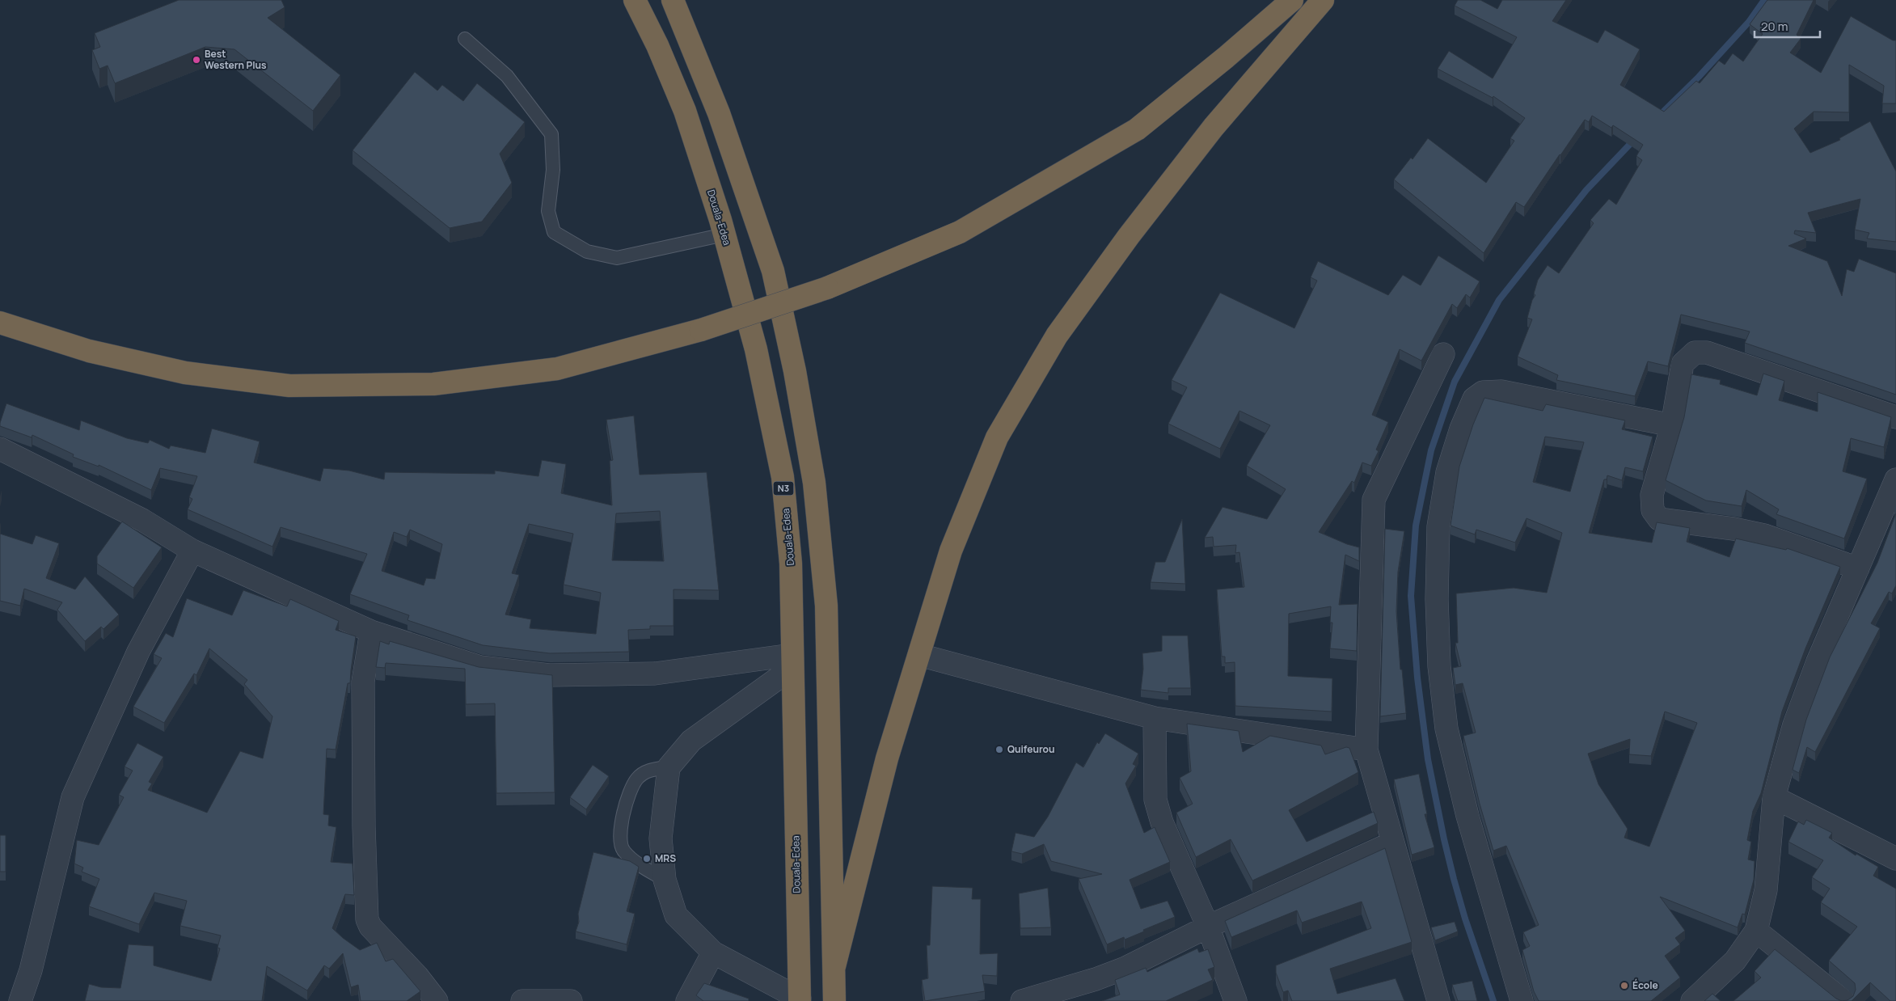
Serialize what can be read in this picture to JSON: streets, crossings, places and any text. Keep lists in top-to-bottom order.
{
  "streets": {
    "highway": ["Douala-Edea", "N3"]
  },
  "places": [
    "Best Western Plus",
    "Quifeurou",
    "MRS",
    "École"
  ],
  "scale_bar": "20 m"
}
